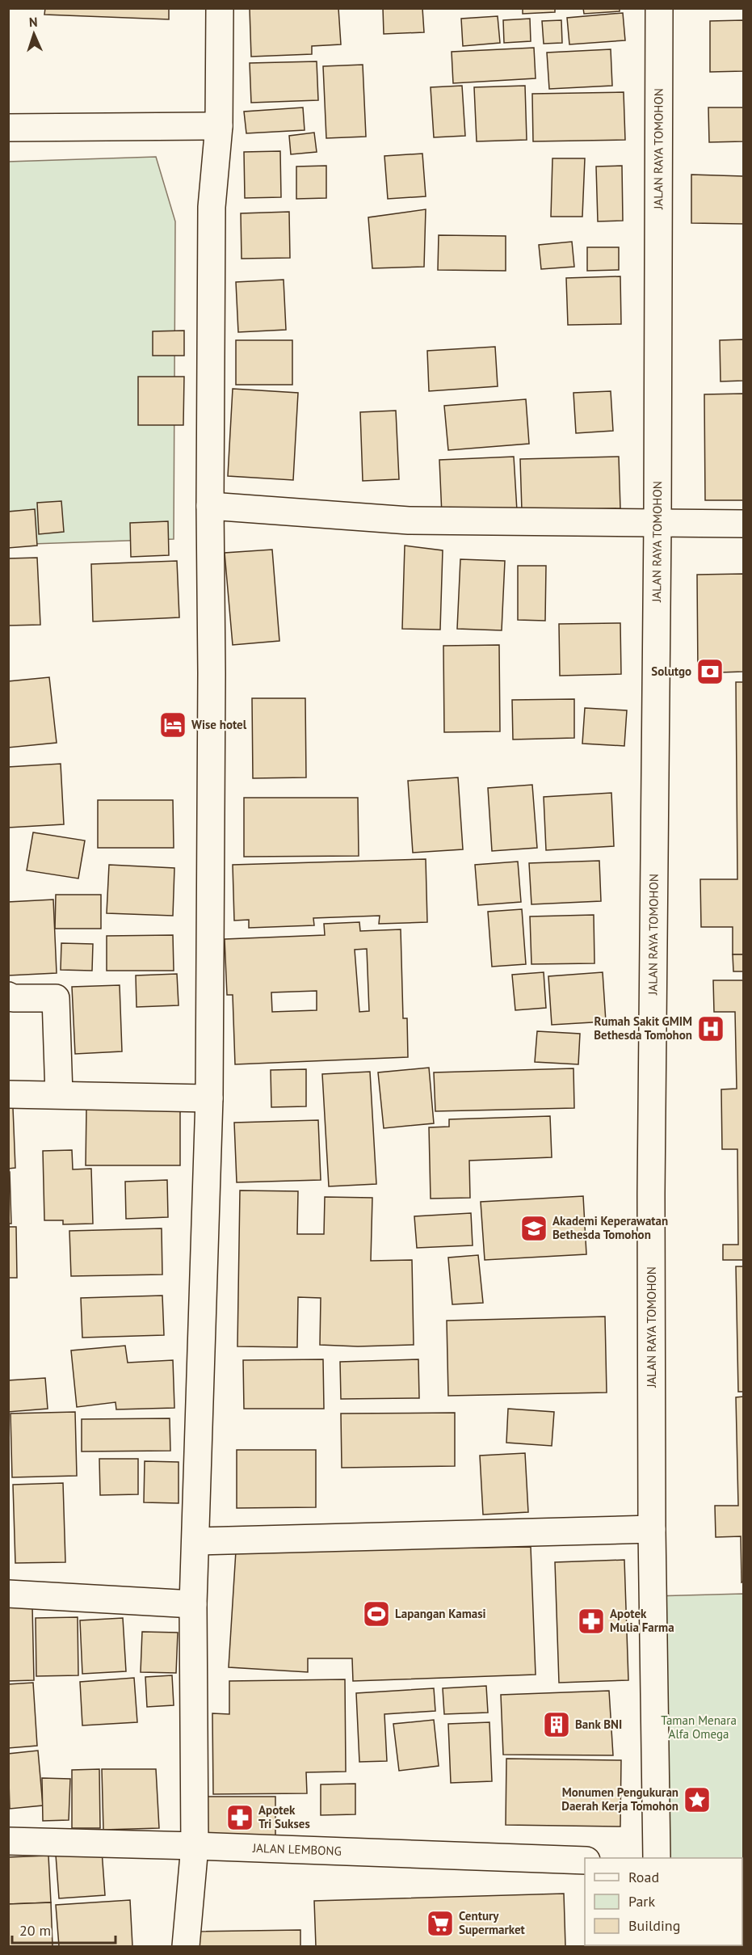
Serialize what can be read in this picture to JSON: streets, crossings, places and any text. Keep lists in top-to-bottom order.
{
  "streets": {
    "main road": ["JALAN RAYA TOMOHON", "JALAN LEMBONG"]
  },
  "parks": ["Taman Menara Alfa Omega"],
  "places": {
    "bank": ["Solutgo"],
    "hotel": ["Wise hotel"],
    "hospital": ["Rumah Sakit GMIM Bethesda Tomohon"],
    "school or university": ["Akademi Keperawatan Bethesda Tomohon"],
    "sports": ["Lapangan Kamasi"],
    "pharmacy": ["Apotek Mulia Farma", "Apotek Tri Sukses"],
    "building": ["Bank BNI"],
    "place": ["Monumen Pengukuran Daerah Kerja Tomohon"],
    "supermarket": ["Century Supermarket"]
  },
  "legend": ["Road", "Park", "Building"],
  "scale_bar": "20 m",
  "north": "top"
}
